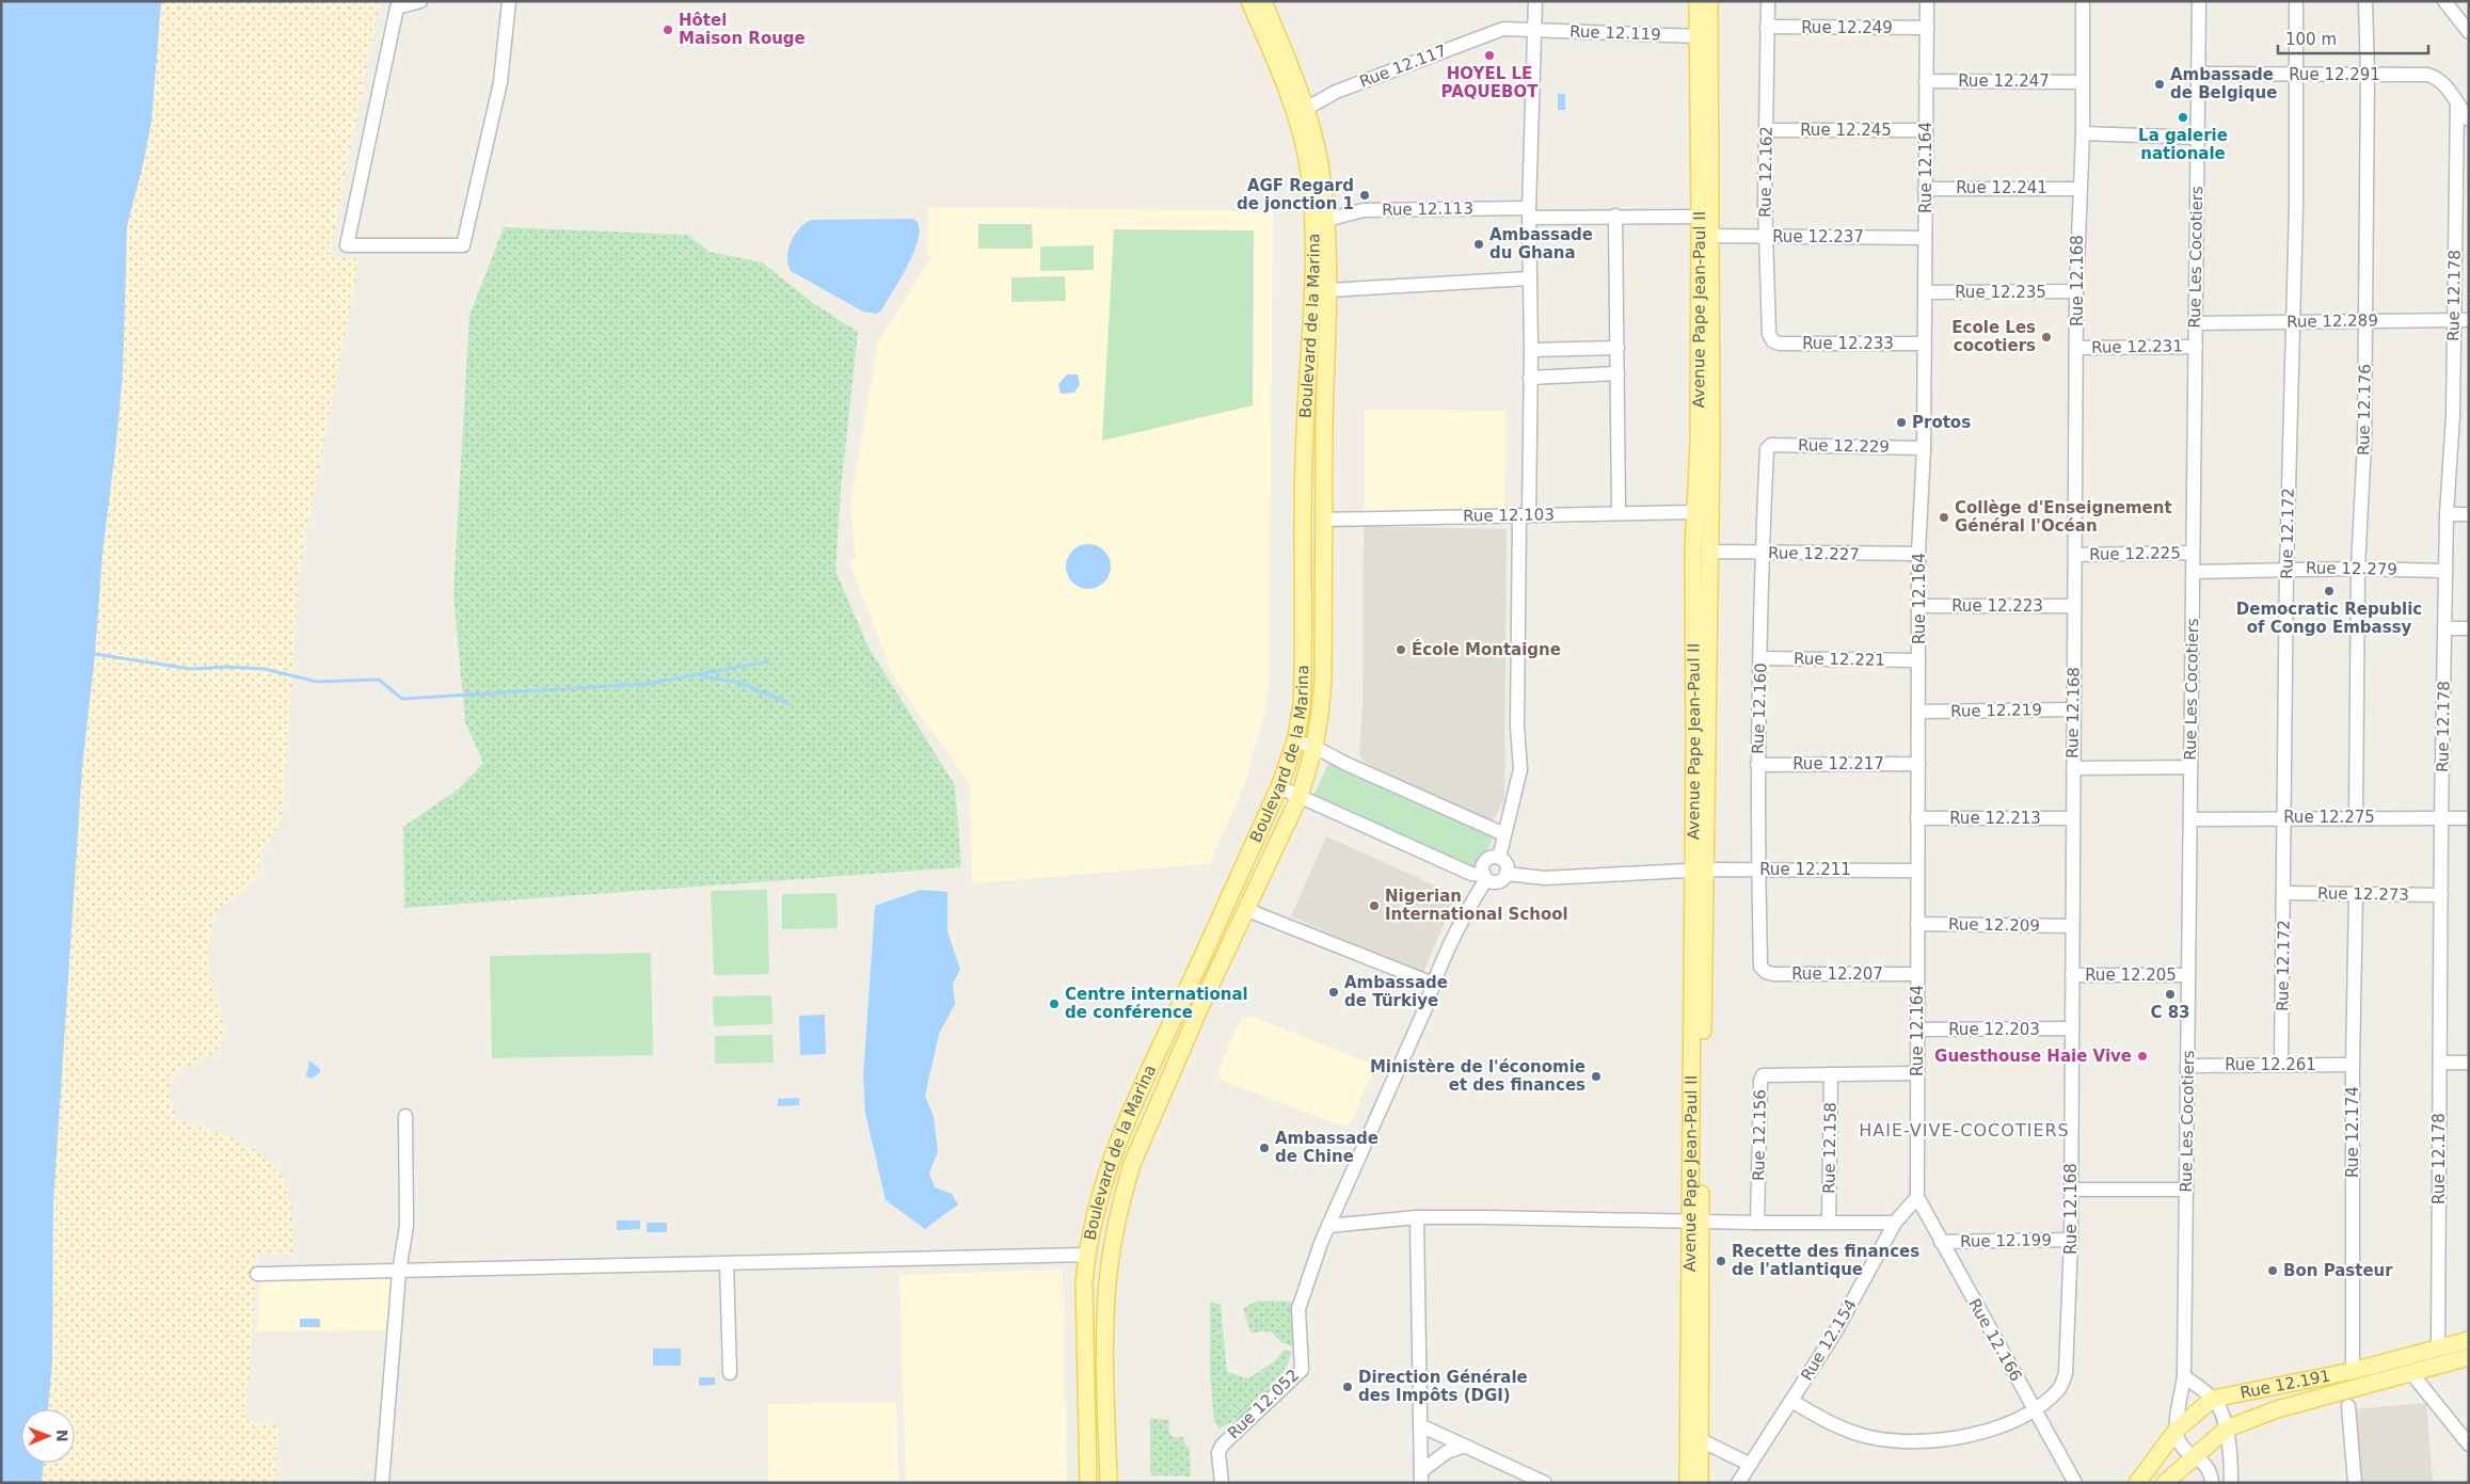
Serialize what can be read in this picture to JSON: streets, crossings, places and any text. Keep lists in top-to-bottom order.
{
  "streets": {
    "main road": ["Avenue Pape Jean-Paul II", "Boulevard de la Marina", "Rue 12.191"],
    "street": [
      "Rue 12.249",
      "Rue 12.119",
      "Rue 12.117",
      "Rue 12.291",
      "Rue 12.247",
      "Rue 12.245",
      "Rue 12.164",
      "Rue 12.162",
      "Rue 12.241",
      "Rue 12.113",
      "Rue 12.237",
      "Rue Les Cocotiers",
      "Rue 12.168",
      "Rue 12.235",
      "Rue 12.178",
      "Rue 12.289",
      "Rue 12.233",
      "Rue 12.231",
      "Rue 12.176",
      "Rue 12.229",
      "Rue 12.103",
      "Rue 12.172",
      "Rue 12.227",
      "Rue 12.225",
      "Rue 12.279",
      "Rue 12.223",
      "Rue 12.221",
      "Rue 12.160",
      "Rue 12.219",
      "Rue 12.217",
      "Rue 12.275",
      "Rue 12.213",
      "Rue 12.211",
      "Rue 12.273",
      "Rue 12.209",
      "Rue 12.207",
      "Rue 12.205",
      "Rue 12.203",
      "Rue 12.261",
      "Rue 12.174",
      "Rue 12.156",
      "Rue 12.158",
      "Rue 12.199",
      "Rue 12.154",
      "Rue 12.166",
      "Rue 12.052"
    ]
  },
  "crossings": [
    ["Rue 12.249", "Rue 12.164"],
    ["Rue 12.249", "Rue 12.162"],
    ["Rue 12.119", "Rue 12.117"],
    ["Rue 12.119", "Avenue Pape Jean-Paul II"],
    ["Rue 12.117", "Boulevard de la Marina"],
    ["Rue 12.291", "Rue Les Cocotiers"],
    ["Rue 12.291", "Rue 12.178"],
    ["Rue 12.291", "Rue 12.176"],
    ["Rue 12.291", "Rue 12.172"],
    ["Rue 12.247", "Rue 12.164"],
    ["Rue 12.247", "Rue 12.168"],
    ["Rue 12.245", "Rue 12.164"],
    ["Rue 12.245", "Rue 12.162"],
    ["Rue 12.164", "Rue 12.241"],
    ["Rue 12.164", "Rue 12.237"],
    ["Rue 12.164", "Rue 12.235"],
    ["Rue 12.164", "Rue 12.233"],
    ["Rue 12.164", "Rue 12.229"],
    ["Rue 12.164", "Rue 12.227"],
    ["Rue 12.164", "Rue 12.223"],
    ["Rue 12.164", "Rue 12.221"],
    ["Rue 12.164", "Rue 12.219"],
    ["Rue 12.164", "Rue 12.217"],
    ["Rue 12.164", "Rue 12.213"],
    ["Rue 12.164", "Rue 12.211"],
    ["Rue 12.164", "Rue 12.209"],
    ["Rue 12.164", "Rue 12.207"],
    ["Rue 12.164", "Rue 12.203"],
    ["Rue 12.164", "Rue 12.156"],
    ["Rue 12.164", "Rue 12.154"],
    ["Rue 12.164", "Rue 12.166"],
    ["Rue 12.162", "Rue 12.237"],
    ["Rue 12.162", "Rue 12.233"],
    ["Rue 12.241", "Rue 12.168"],
    ["Rue 12.113", "Avenue Pape Jean-Paul II"],
    ["Rue 12.113", "Boulevard de la Marina"],
    ["Rue 12.237", "Avenue Pape Jean-Paul II"],
    ["Rue Les Cocotiers", "Rue 12.289"],
    ["Rue Les Cocotiers", "Rue 12.231"],
    ["Rue Les Cocotiers", "Rue 12.225"],
    ["Rue Les Cocotiers", "Rue 12.279"],
    ["Rue Les Cocotiers", "Rue 12.275"],
    ["Rue Les Cocotiers", "Rue 12.205"],
    ["Rue Les Cocotiers", "Rue 12.261"],
    ["Rue Les Cocotiers", "Rue 12.191"],
    ["Rue 12.168", "Rue 12.235"],
    ["Rue 12.168", "Rue 12.231"],
    ["Rue 12.168", "Rue 12.225"],
    ["Rue 12.168", "Rue 12.223"],
    ["Rue 12.168", "Rue 12.219"],
    ["Rue 12.168", "Rue 12.213"],
    ["Rue 12.168", "Rue 12.209"],
    ["Rue 12.168", "Rue 12.205"],
    ["Rue 12.168", "Rue 12.203"],
    ["Rue 12.168", "Rue 12.199"],
    ["Rue 12.168", "Rue 12.154"],
    ["Rue 12.168", "Rue 12.166"],
    ["Rue 12.178", "Rue 12.289"],
    ["Rue 12.178", "Rue 12.279"],
    ["Rue 12.178", "Rue 12.275"],
    ["Rue 12.178", "Rue 12.273"],
    ["Rue 12.178", "Rue 12.191"],
    ["Avenue Pape Jean-Paul II", "Rue 12.103"],
    ["Avenue Pape Jean-Paul II", "Rue 12.227"],
    ["Avenue Pape Jean-Paul II", "Rue 12.211"],
    ["Rue 12.289", "Rue 12.176"],
    ["Rue 12.289", "Rue 12.172"],
    ["Boulevard de la Marina", "Rue 12.103"],
    ["Rue 12.176", "Rue 12.279"],
    ["Rue 12.176", "Rue 12.275"],
    ["Rue 12.229", "Rue 12.160"],
    ["Rue 12.172", "Rue 12.279"],
    ["Rue 12.172", "Rue 12.275"],
    ["Rue 12.172", "Rue 12.273"],
    ["Rue 12.172", "Rue 12.261"],
    ["Rue 12.227", "Rue 12.160"],
    ["Rue 12.221", "Rue 12.160"],
    ["Rue 12.160", "Rue 12.217"],
    ["Rue 12.160", "Rue 12.211"],
    ["Rue 12.160", "Rue 12.207"],
    ["Rue 12.211", "Rue 12.052"],
    ["Rue 12.273", "Rue 12.174"],
    ["Rue 12.261", "Rue 12.174"],
    ["Rue 12.174", "Rue 12.191"],
    ["Rue 12.156", "Rue 12.158"],
    ["Rue 12.199", "Rue 12.166"],
    ["Rue 12.154", "Rue 12.166"]
  ],
  "districts": ["HAIE-VIVE-COCOTIERS"],
  "places": [
    "Hôtel Maison Rouge",
    "HOYEL LE PAQUEBOT",
    "Ambassade de Belgique",
    "La galerie nationale",
    "AGF Regard de jonction 1",
    "Ambassade du Ghana",
    "Ecole Les cocotiers",
    "Protos",
    "Collège d'Enseignement Général l'Océan",
    "Democratic Republic of Congo Embassy",
    "École Montaigne",
    "Nigerian International School",
    "Ambassade de Türkiye",
    "C 83",
    "Centre international de conférence",
    "Guesthouse Haie Vive",
    "Ministère de l'économie et des finances",
    "Ambassade de Chine",
    "Recette des finances de l'atlantique",
    "Bon Pasteur",
    "Direction Générale des Impôts (DGI)"
  ],
  "scale_bar": "100 m",
  "north": "right"
}
